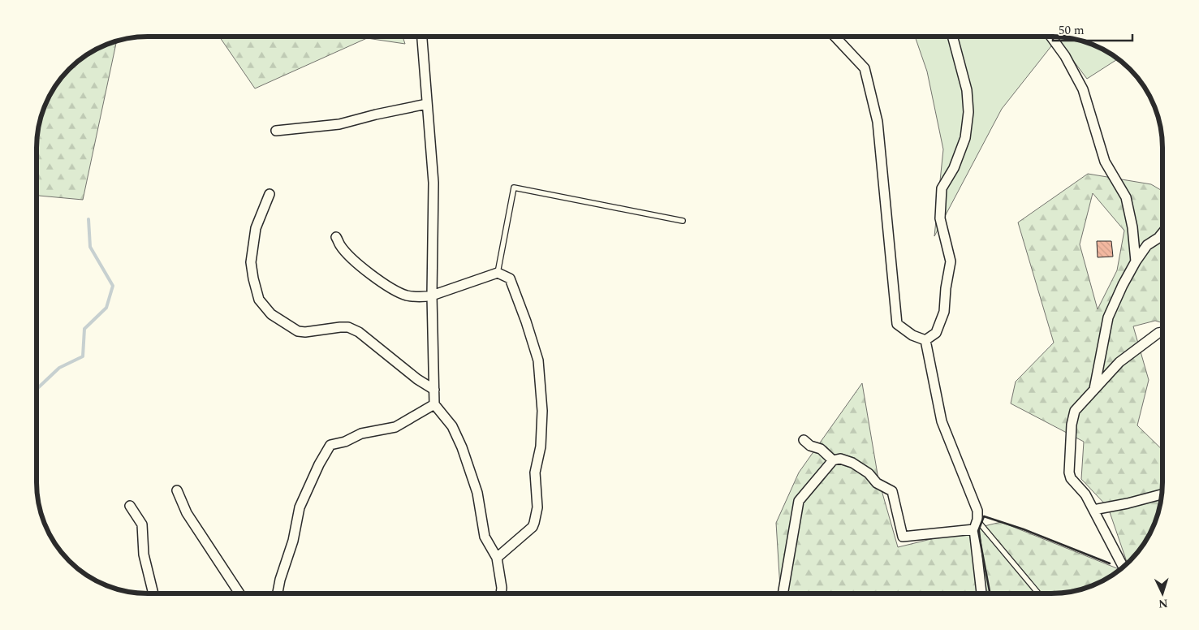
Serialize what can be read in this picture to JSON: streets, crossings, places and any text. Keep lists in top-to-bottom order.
{
  "scale_bar": "50 m",
  "north": "bottom"
}
